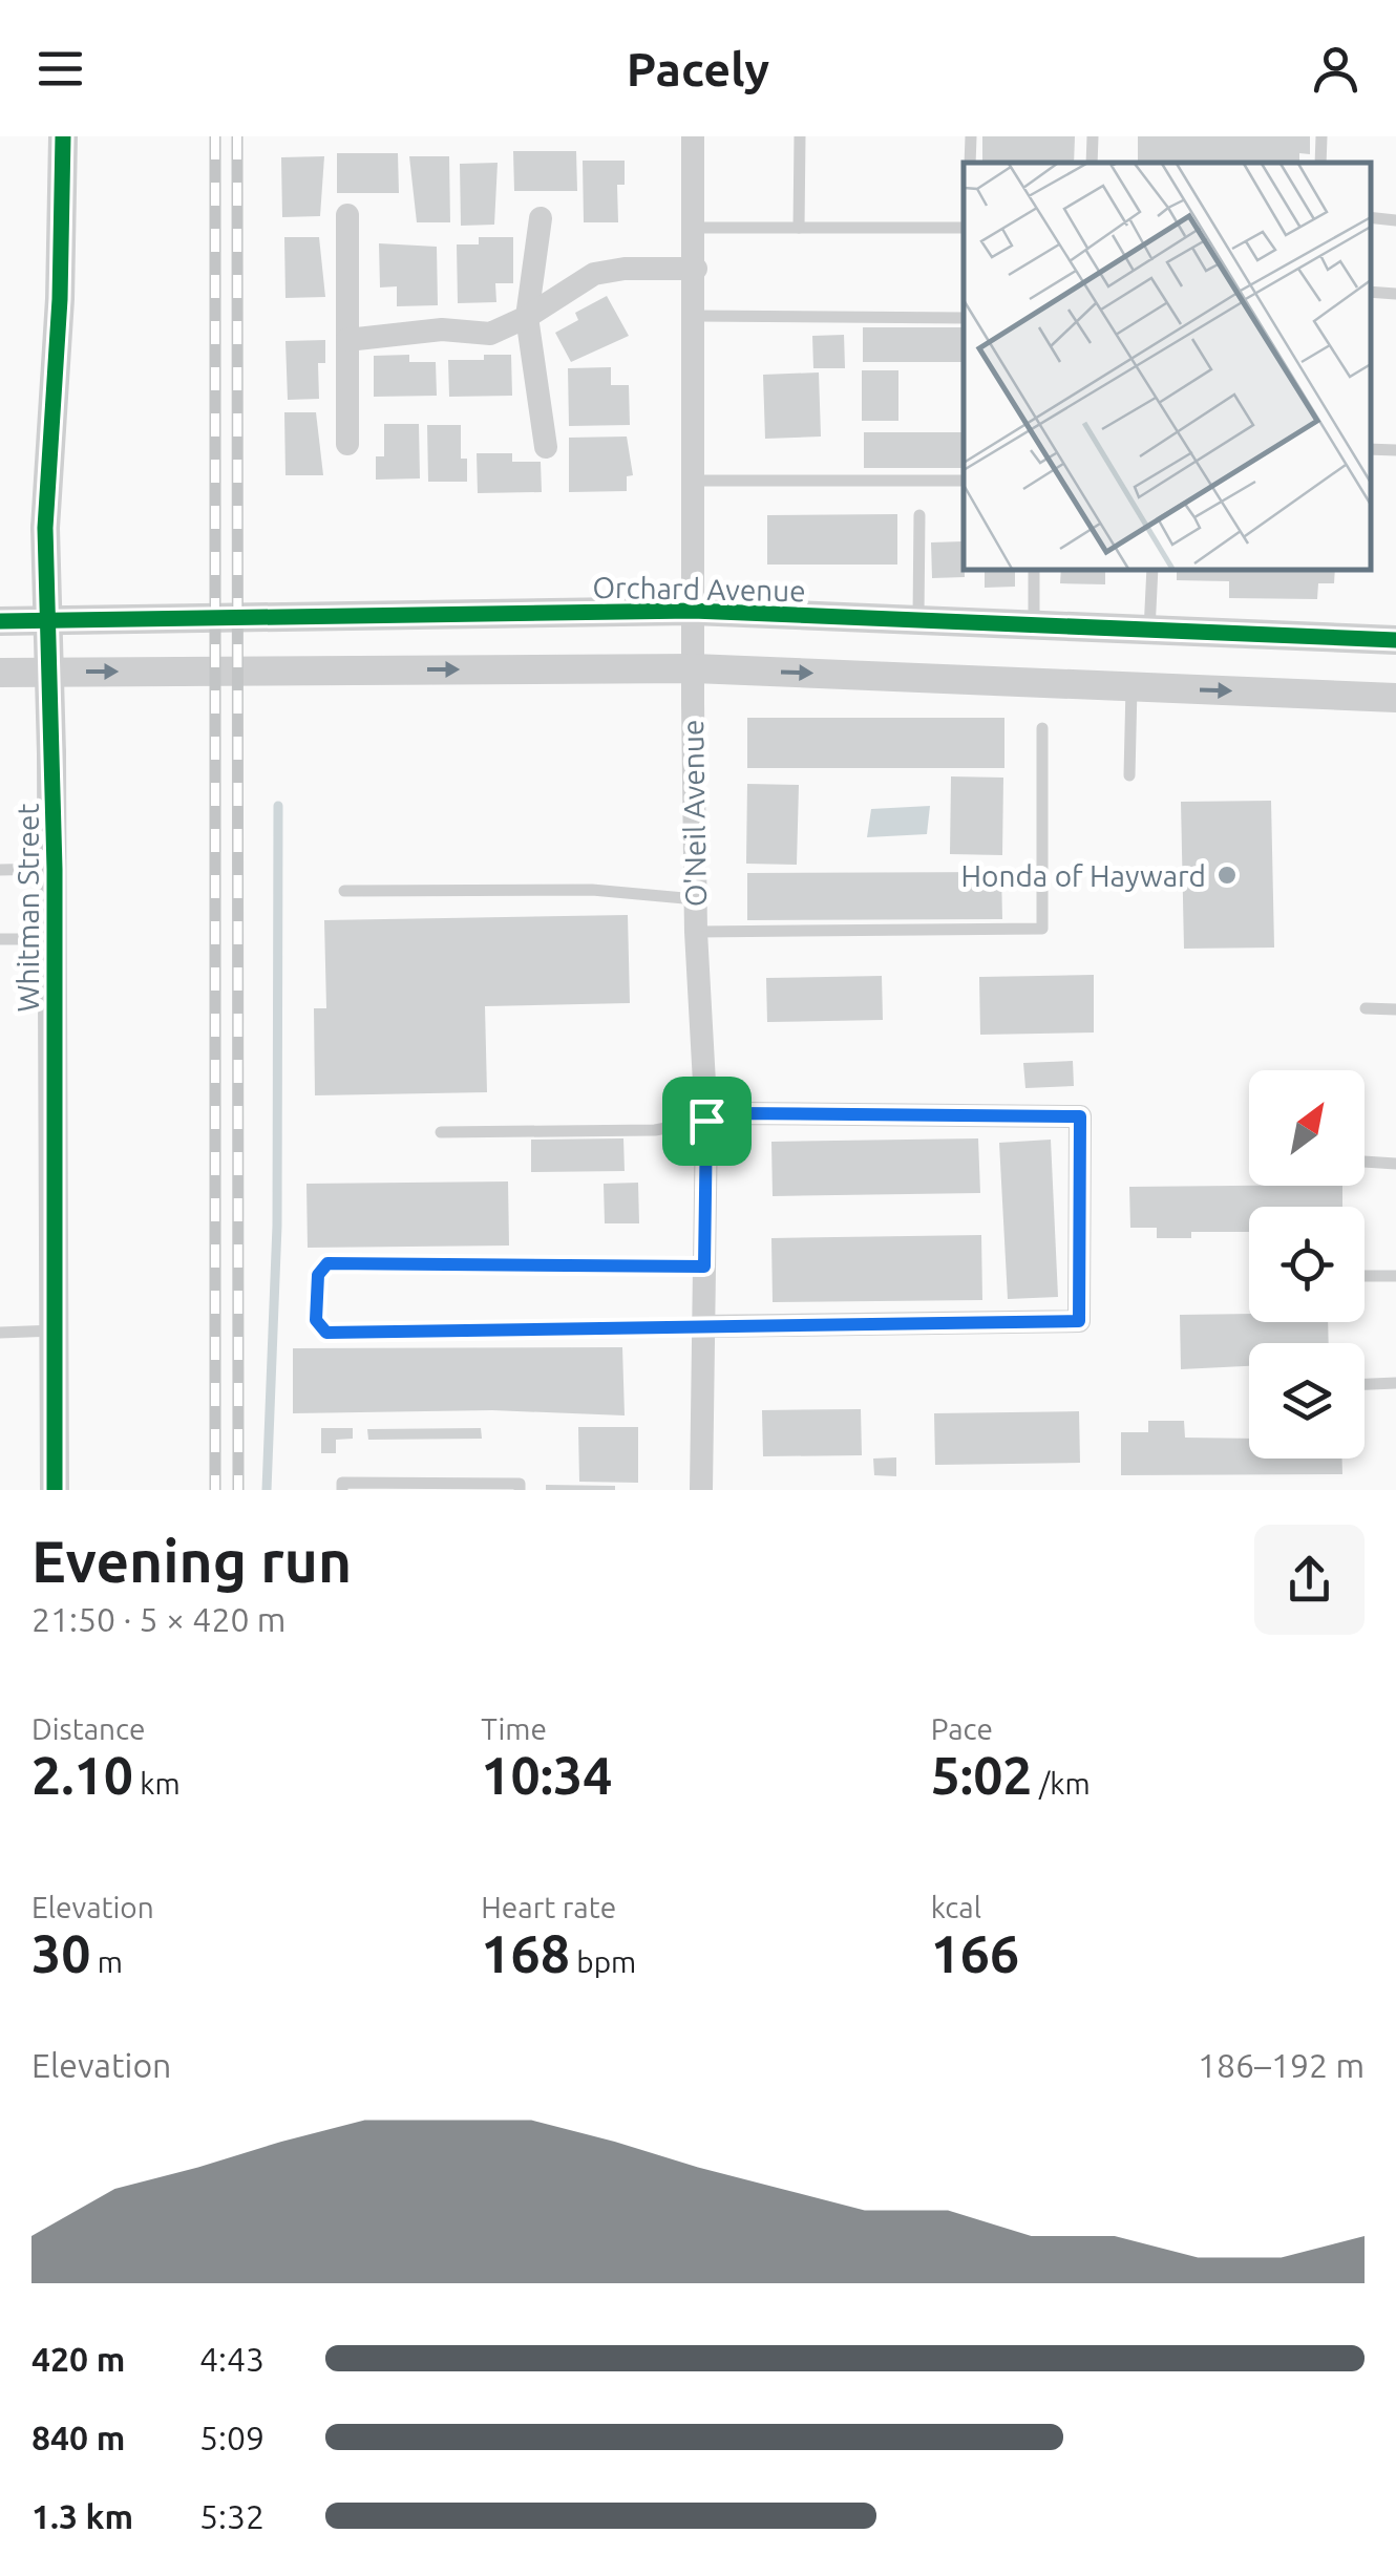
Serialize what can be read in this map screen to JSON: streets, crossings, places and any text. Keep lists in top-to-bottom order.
{
  "streets": {
    "street": ["Orchard Avenue", "O'Neil Avenue", "Whitman Street"]
  },
  "crossings": [
    ["Orchard Avenue", "O'Neil Avenue"]
  ],
  "places": ["Honda of Hayward"],
  "north": "top right",
  "page": {
    "header": "Pacely",
    "heading": ["Evening run", "21:50 · 5 × 420 m"],
    "stats": [
      ["Distance", "2.10 km"],
      ["Time", "10:34"],
      ["Pace", "5:02 /km"],
      ["Elevation", "30 m"],
      ["Heart rate", "168 bpm"],
      ["kcal", "166"]
    ],
    "chart": ["Elevation", "186–192 m"],
    "list": [
      {
        "name": "420 m",
        "note": "4:43"
      },
      {
        "name": "840 m",
        "note": "5:09"
      },
      {
        "name": "1.3 km",
        "note": "5:32"
      }
    ]
  }
}
